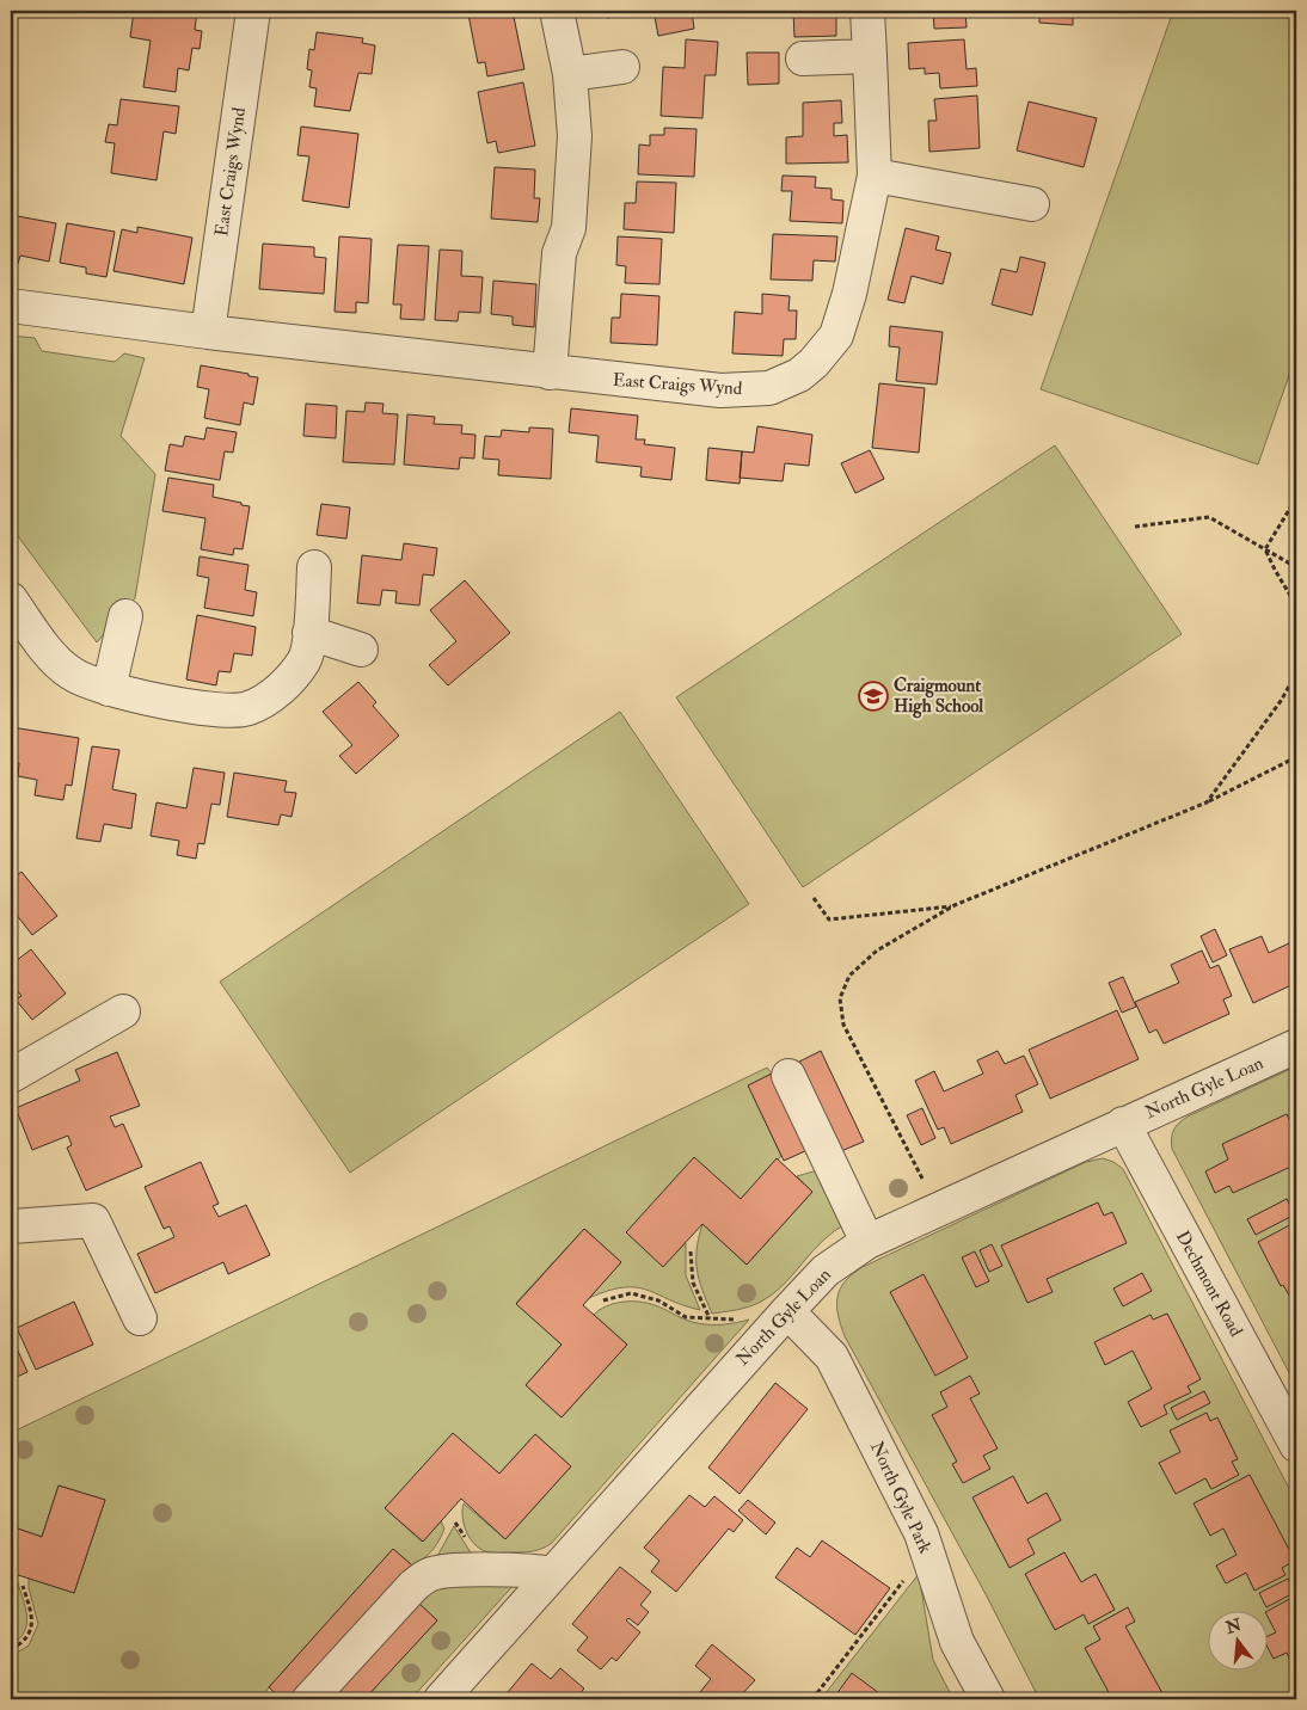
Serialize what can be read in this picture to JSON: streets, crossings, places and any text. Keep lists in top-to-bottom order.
{
  "streets": {
    "street": [
      "East Craigs Wynd",
      "North Gyle Loan",
      "Dechmont Road",
      "North Gyle Park"
    ]
  },
  "crossings": [
    ["North Gyle Loan", "Dechmont Road"],
    ["North Gyle Loan", "North Gyle Park"]
  ],
  "places": {
    "school or university": ["Craigmount High School"]
  },
  "north": "top"
}
